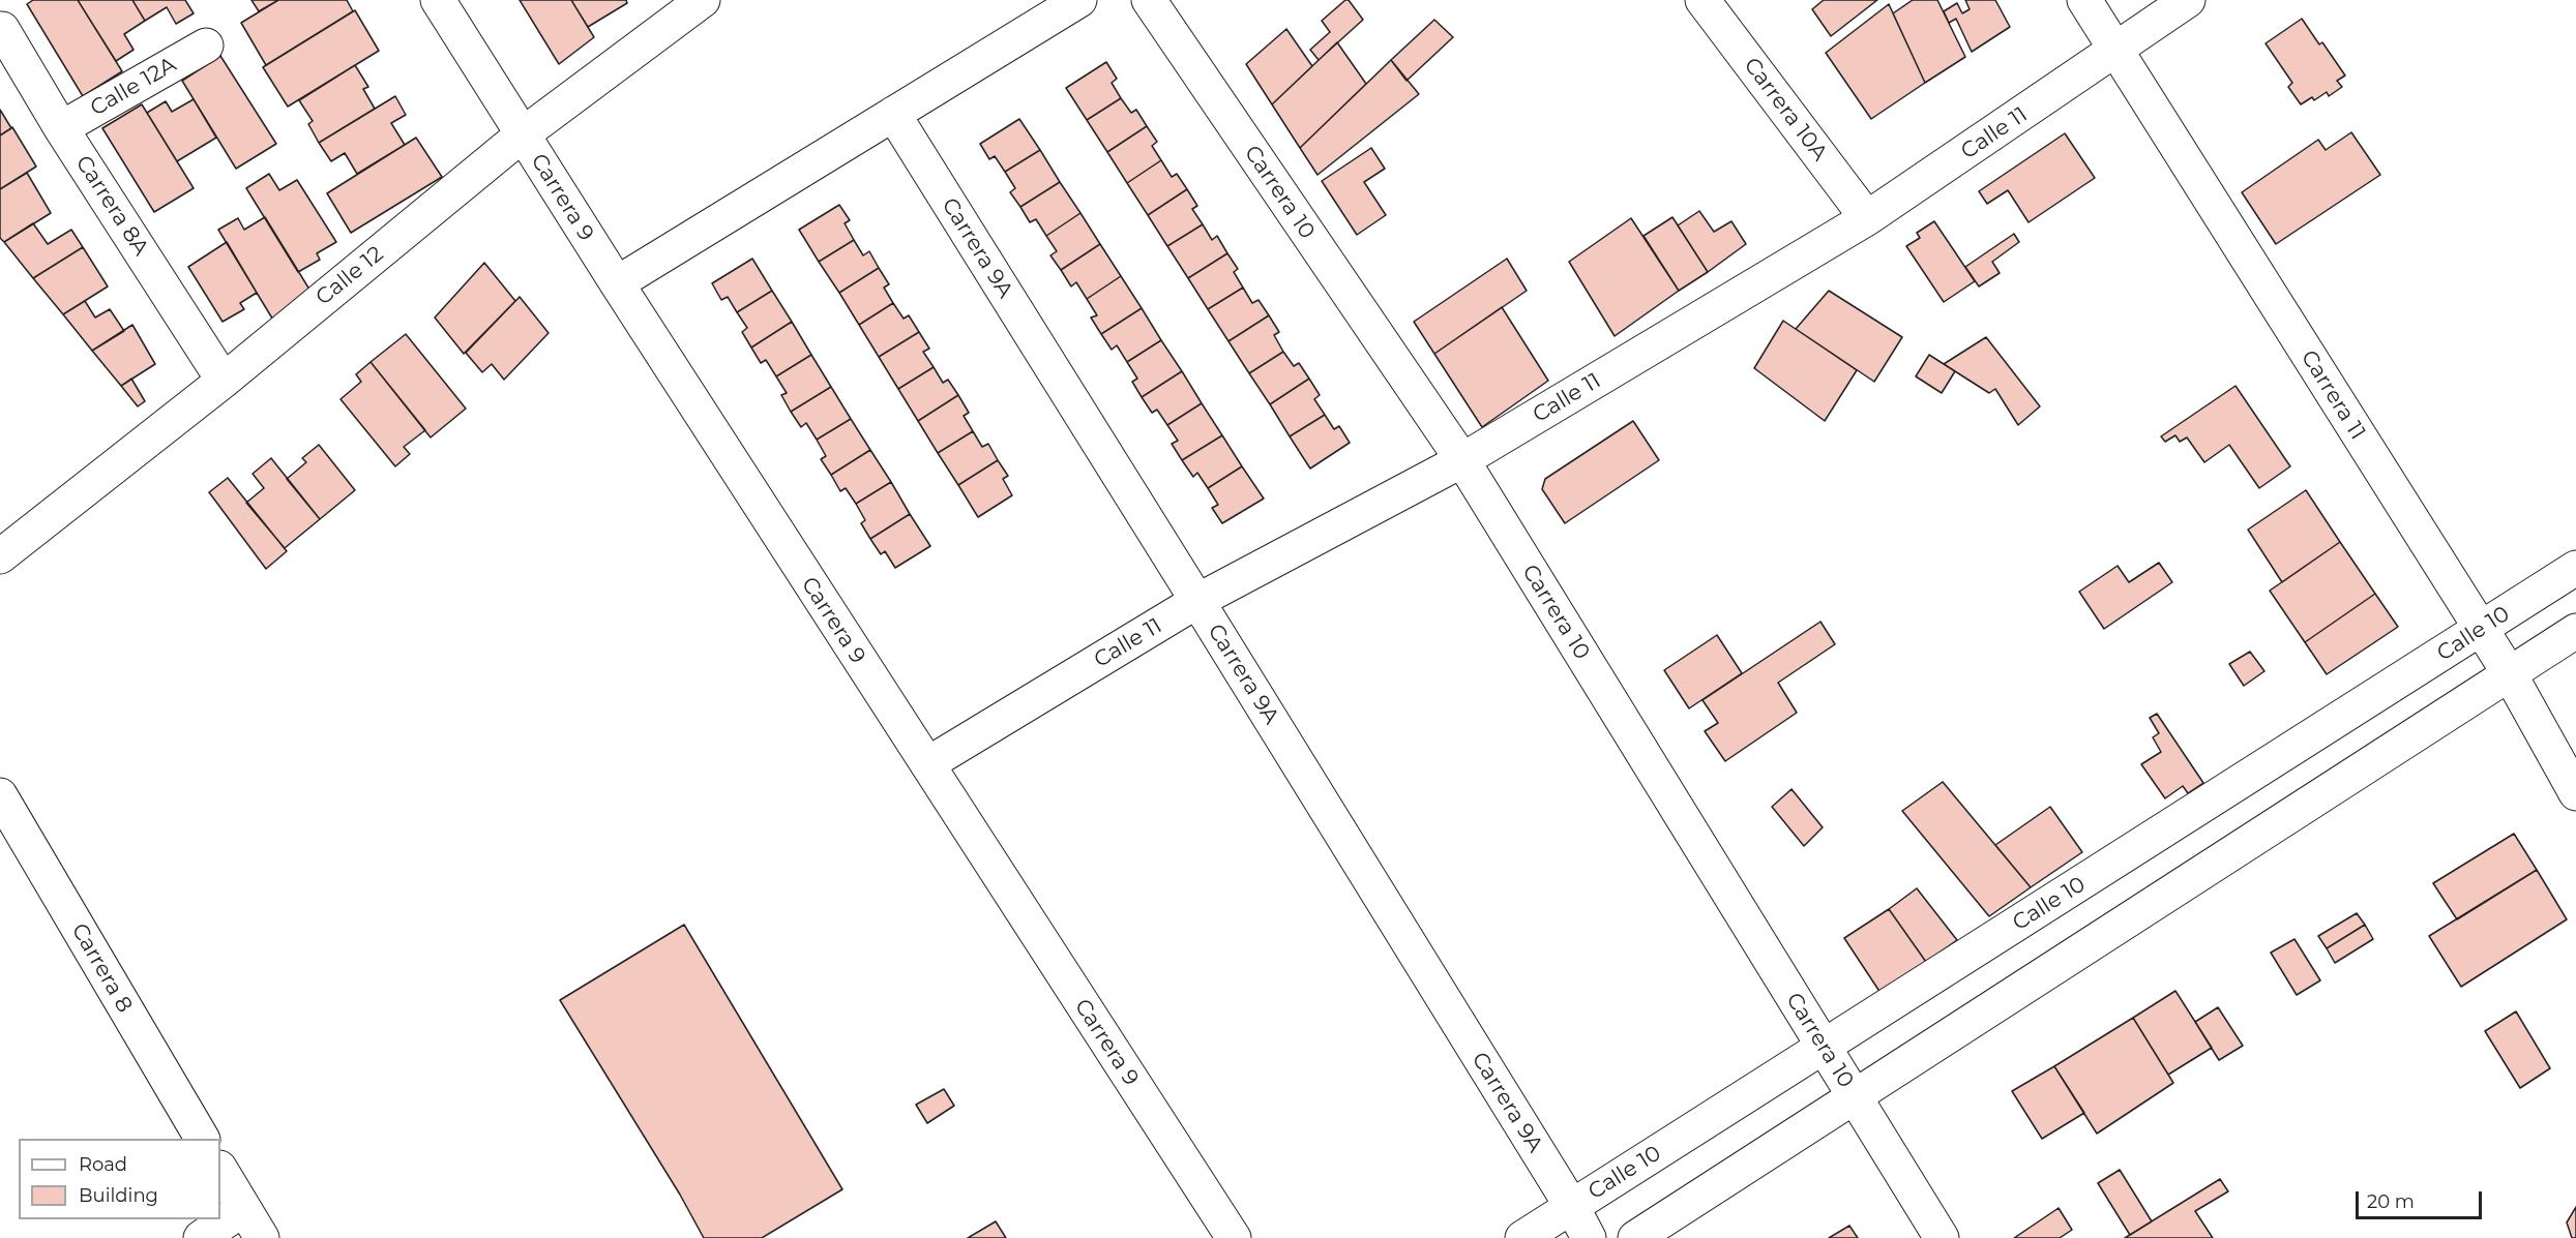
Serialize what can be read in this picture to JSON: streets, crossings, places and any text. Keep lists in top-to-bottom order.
{
  "streets": {
    "street": [
      "Calle 12A",
      "Carrera 10A",
      "Calle 11",
      "Carrera 10",
      "Carrera 9",
      "Carrera 8A",
      "Carrera 9A",
      "Calle 12",
      "Carrera 11",
      "Calle 10",
      "Carrera 8"
    ]
  },
  "crossings": [
    ["Calle 12A", "Carrera 8A"],
    ["Carrera 10A", "Calle 11"],
    ["Calle 11", "Carrera 10"],
    ["Calle 11", "Carrera 9"],
    ["Calle 11", "Carrera 9A"],
    ["Calle 11", "Carrera 11"],
    ["Carrera 10", "Calle 10"],
    ["Carrera 9", "Calle 12"],
    ["Carrera 8A", "Calle 12"],
    ["Carrera 9A", "Calle 10"],
    ["Carrera 11", "Calle 10"]
  ],
  "legend": ["Road", "Building"],
  "scale_bar": "20 m"
}
